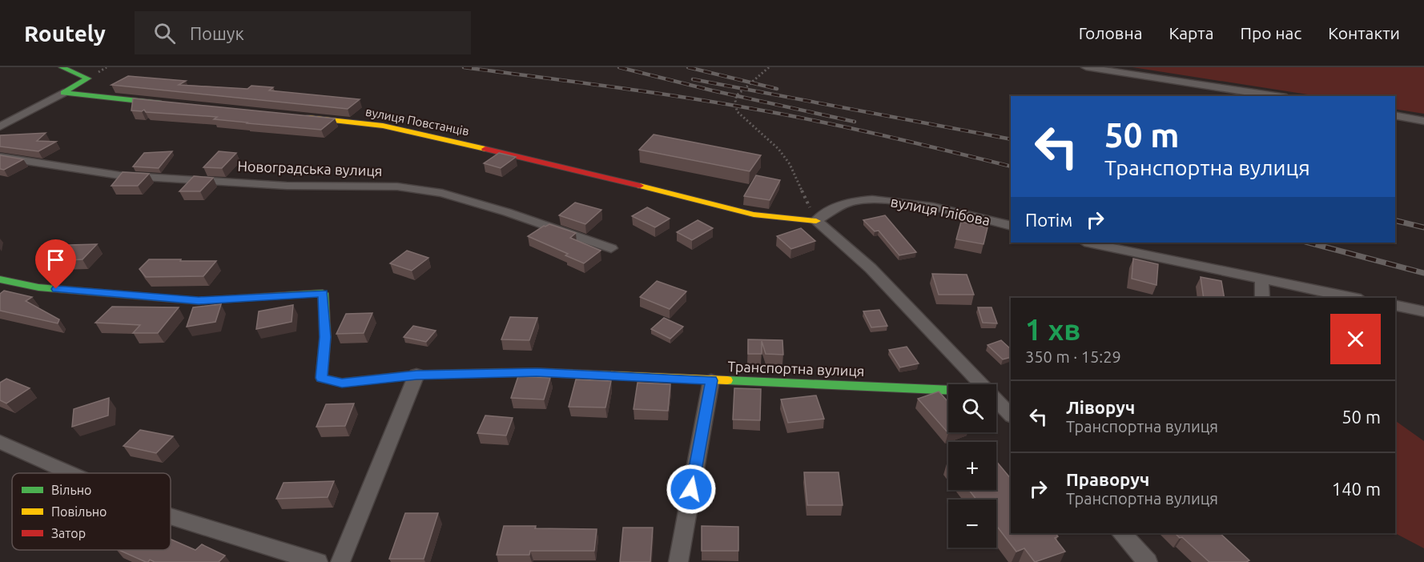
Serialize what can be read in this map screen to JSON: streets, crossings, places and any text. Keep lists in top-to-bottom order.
{
  "streets": {
    "street": [
      "вулиця Повстанців",
      "Новоградська вулиця",
      "вулиця Глібова",
      "Транспортна вулиця"
    ]
  },
  "crossings": [
    ["вулиця Повстанців", "вулиця Глібова"]
  ],
  "legend": ["Вільно", "Повільно", "Затор"],
  "page": {
    "header": "Routely",
    "search": "Пошук",
    "nav": [
      "Головна",
      "Карта",
      "Про нас",
      "Контакти"
    ],
    "turn": ["50 m", "Транспортна вулиця"],
    "then": "Потім",
    "heading": ["1 хв", "350 m · 15:29"],
    "list": [
      {
        "name": "Ліворуч",
        "note": "Транспортна вулиця",
        "value": "50 m"
      },
      {
        "name": "Праворуч",
        "note": "Транспортна вулиця",
        "value": "140 m"
      }
    ],
    "map_buttons": ["+", "−"]
  }
}
